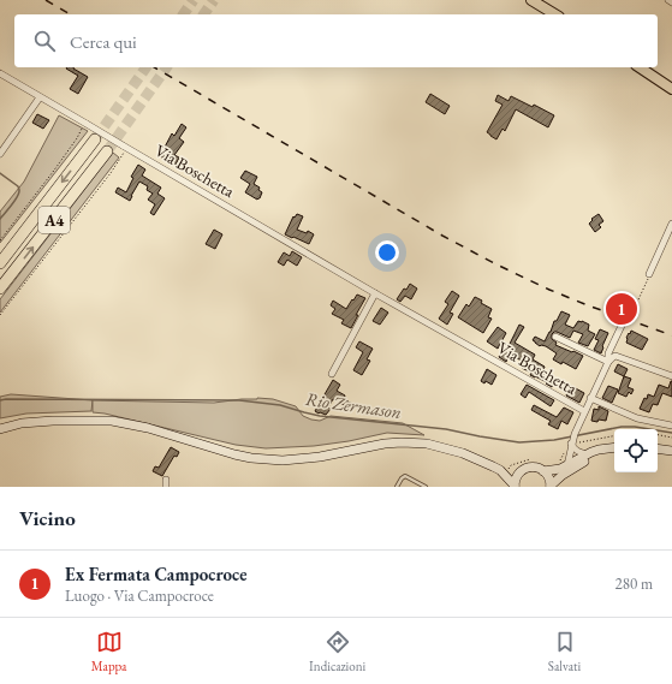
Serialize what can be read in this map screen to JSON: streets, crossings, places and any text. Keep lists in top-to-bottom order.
{
  "streets": {
    "highway": ["A4"],
    "street": ["Via Boschetta"]
  },
  "water": ["Rio Zermason"],
  "page": {
    "search": "Cerca qui",
    "pins": "1",
    "heading": "Vicino",
    "list": [
      {
        "mark": "1",
        "name": "Ex Fermata Campocroce",
        "note": "Luogo · Via Campocroce",
        "value": "280 m"
      }
    ],
    "nav": ["Mappa", "Indicazioni", "Salvati"]
  }
}
